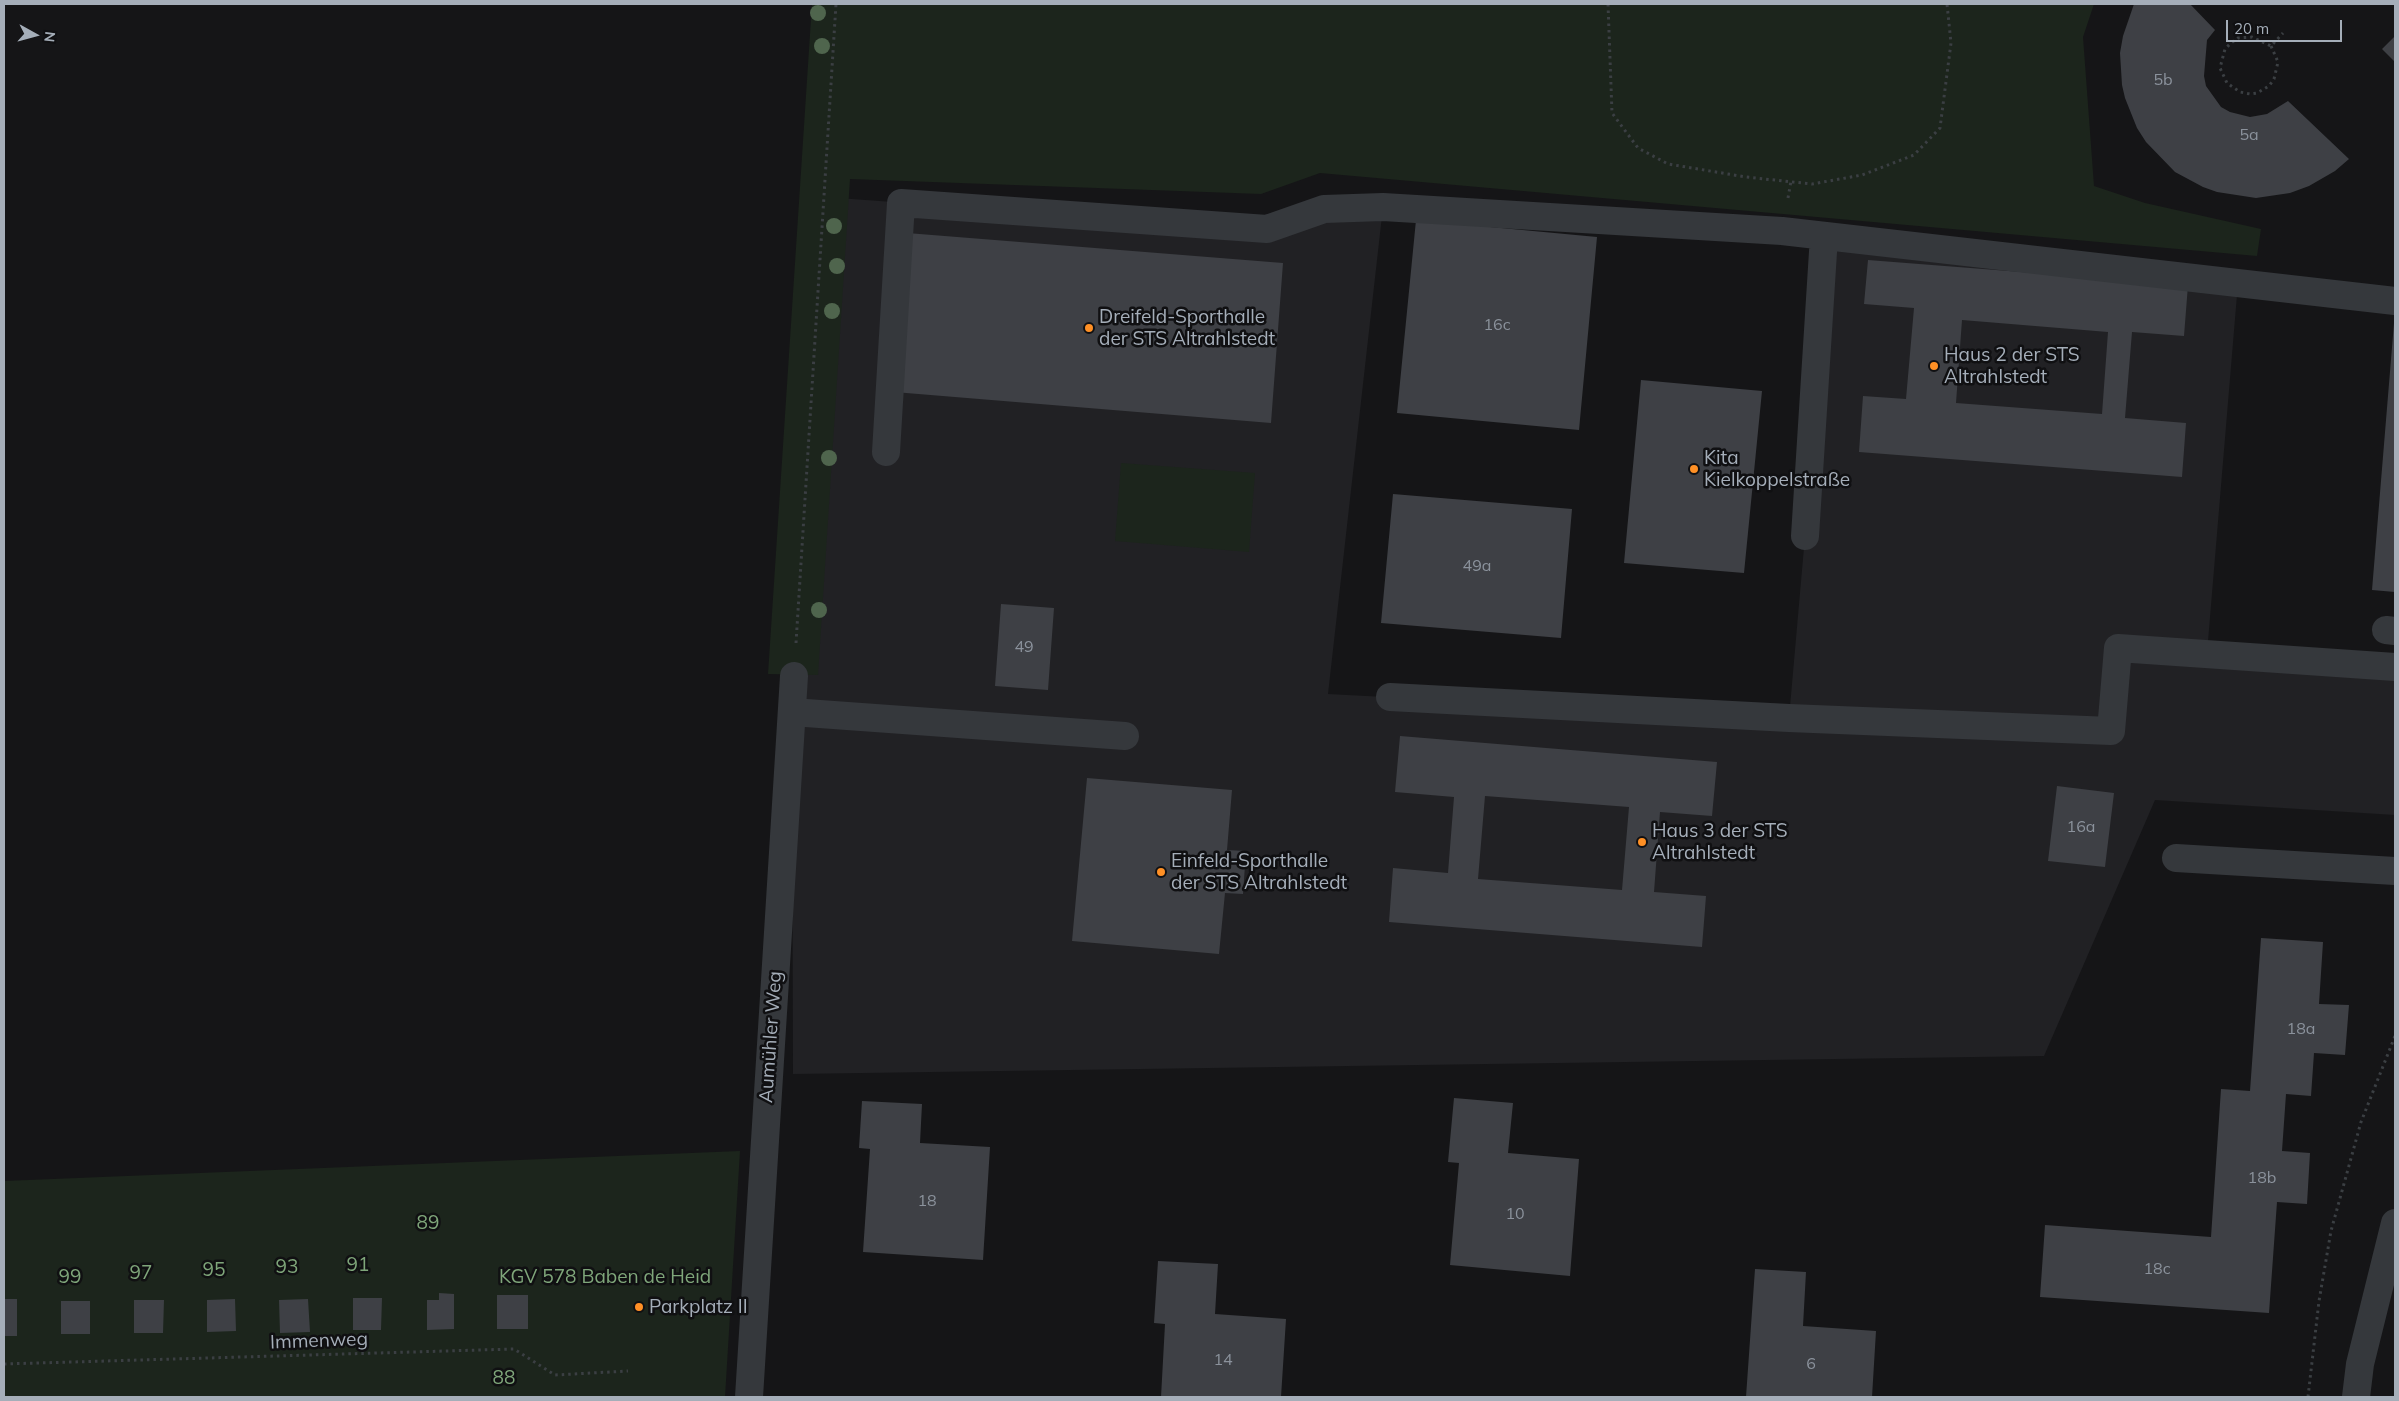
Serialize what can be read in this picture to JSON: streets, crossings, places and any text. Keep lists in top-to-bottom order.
{
  "streets": {
    "street": ["Aumühler Weg"],
    "path": ["Immenweg"]
  },
  "parks": [
    "89",
    "91",
    "93",
    "95",
    "97",
    "99",
    "KGV 578 Baben de Heid",
    "88"
  ],
  "places": [
    "Dreifeld-Sporthalle der STS Altrahlstedt",
    "Haus 2 der STS Altrahlstedt",
    "Kita Kielkoppelstraße",
    "Haus 3 der STS Altrahlstedt",
    "Einfeld-Sporthalle der STS Altrahlstedt",
    "Parkplatz II"
  ],
  "house_numbers": [
    "5b",
    "5a",
    "16c",
    "49a",
    "49",
    "16a",
    "18a",
    "18b",
    "18",
    "10",
    "18c",
    "14",
    "6"
  ],
  "scale_bar": "20 m",
  "north": "right"
}
